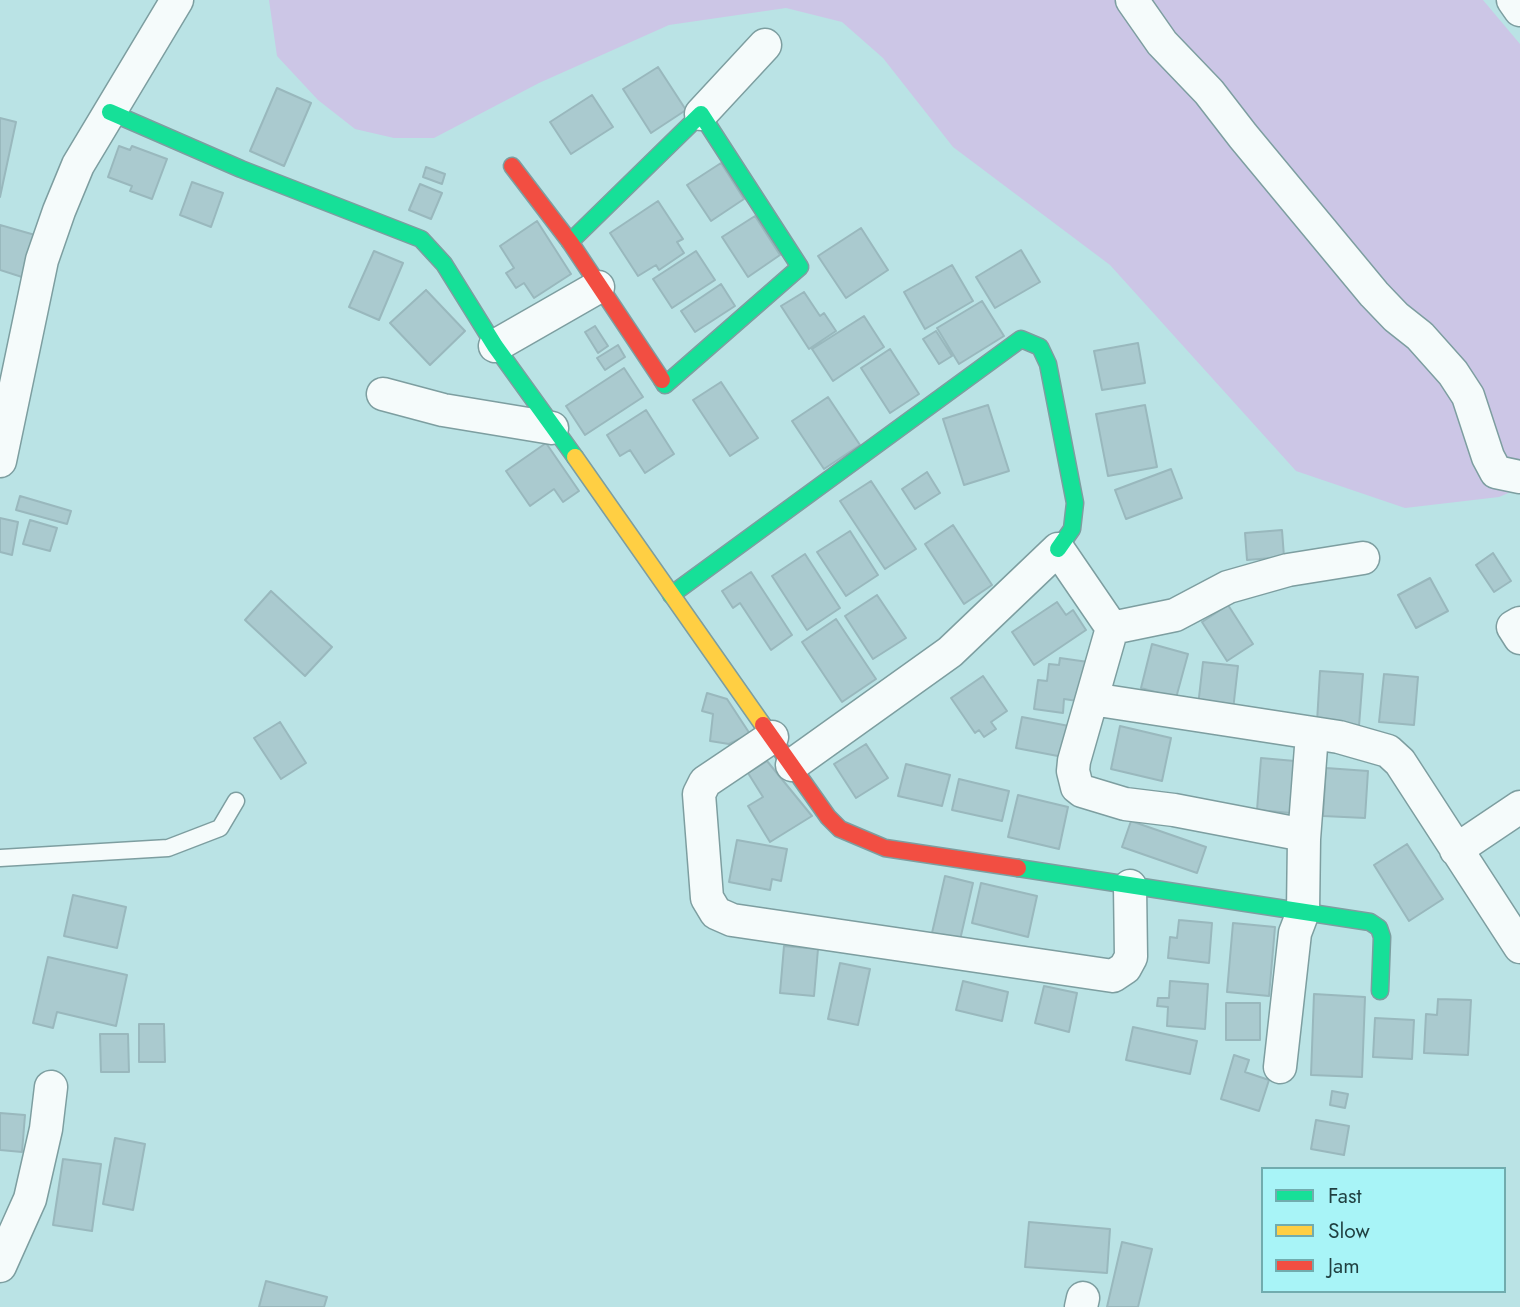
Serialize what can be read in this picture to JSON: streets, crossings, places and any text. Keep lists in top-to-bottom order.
{
  "legend": ["Fast", "Slow", "Jam"]
}
